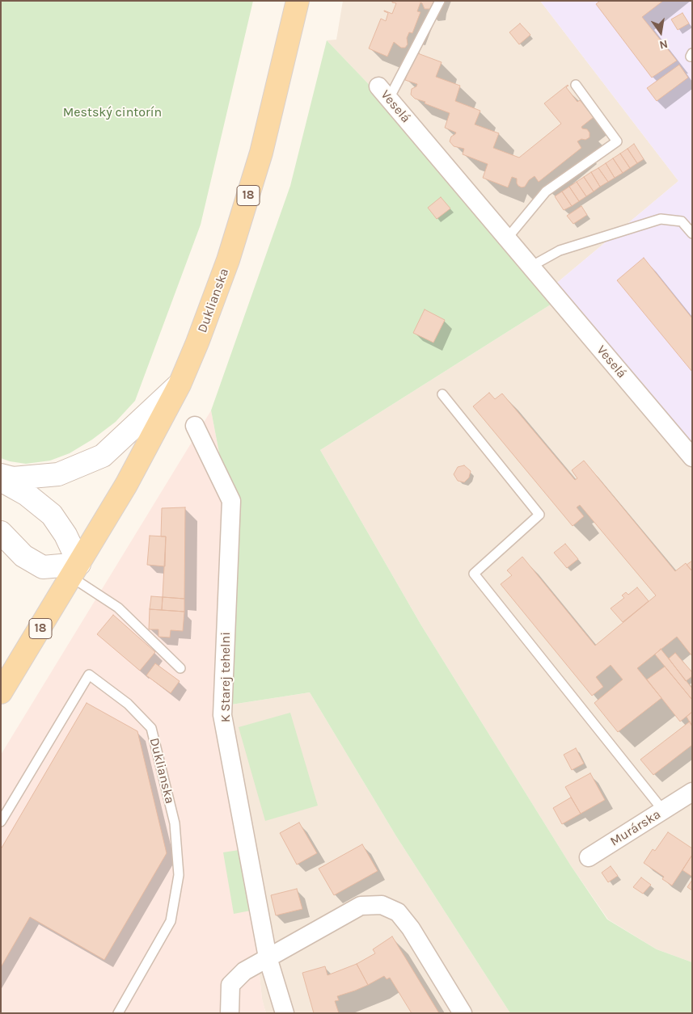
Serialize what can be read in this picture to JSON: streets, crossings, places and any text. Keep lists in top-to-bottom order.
{
  "streets": {
    "main road": ["18", "Duklianska"],
    "street": ["Veselá", "K Starej tehelni", "Murárska"]
  },
  "parks": ["Mestský cintorín"],
  "north": "bottom"
}
